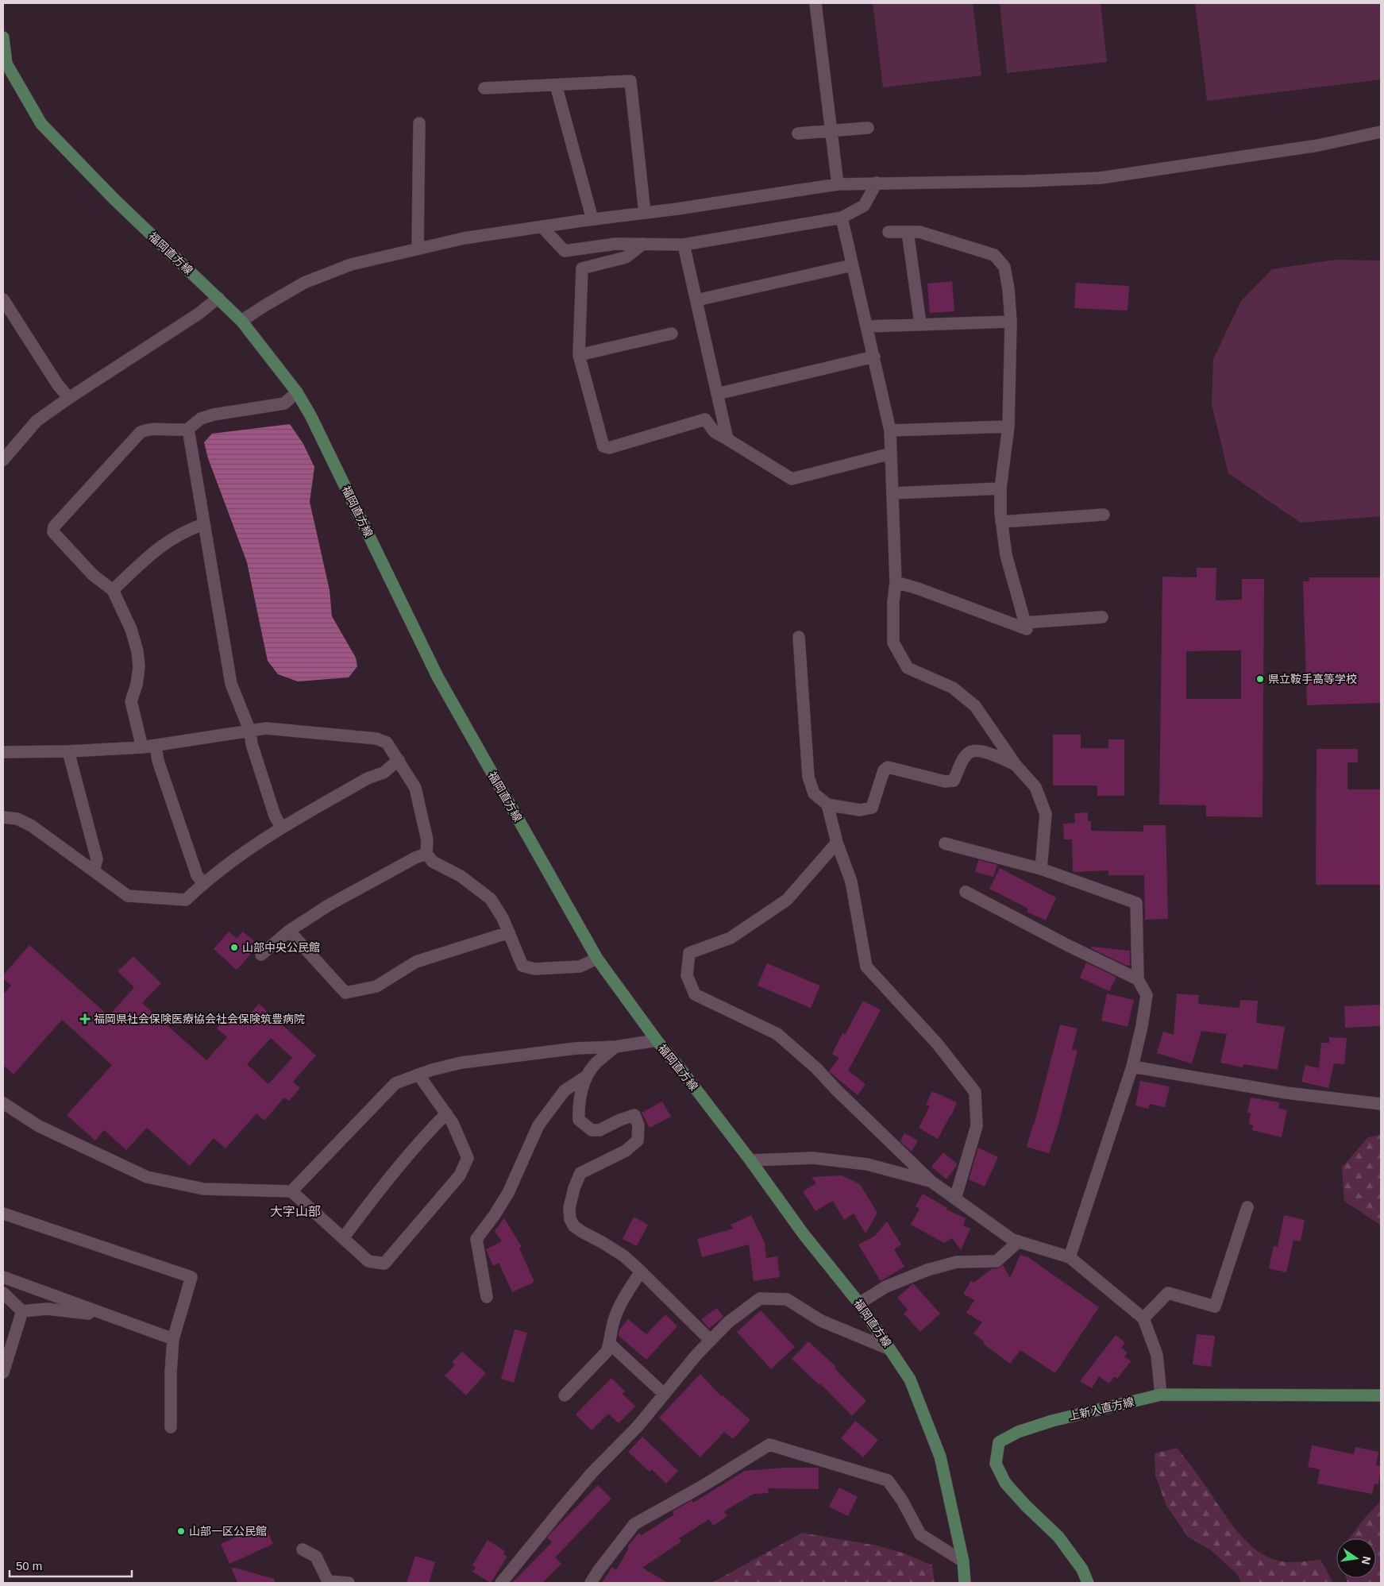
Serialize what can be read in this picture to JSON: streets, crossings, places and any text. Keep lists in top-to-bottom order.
{
  "streets": {
    "main road": ["福岡直方線", "上新入直方線"]
  },
  "districts": ["大字山部"],
  "places": {
    "other": ["県立鞍手高等学校", "山部中央公民館", "山部一区公民館"],
    "health": ["福岡県社会保険医療協会社会保険筑豊病院"]
  },
  "scale_bar": "50 m",
  "north": "right"
}
